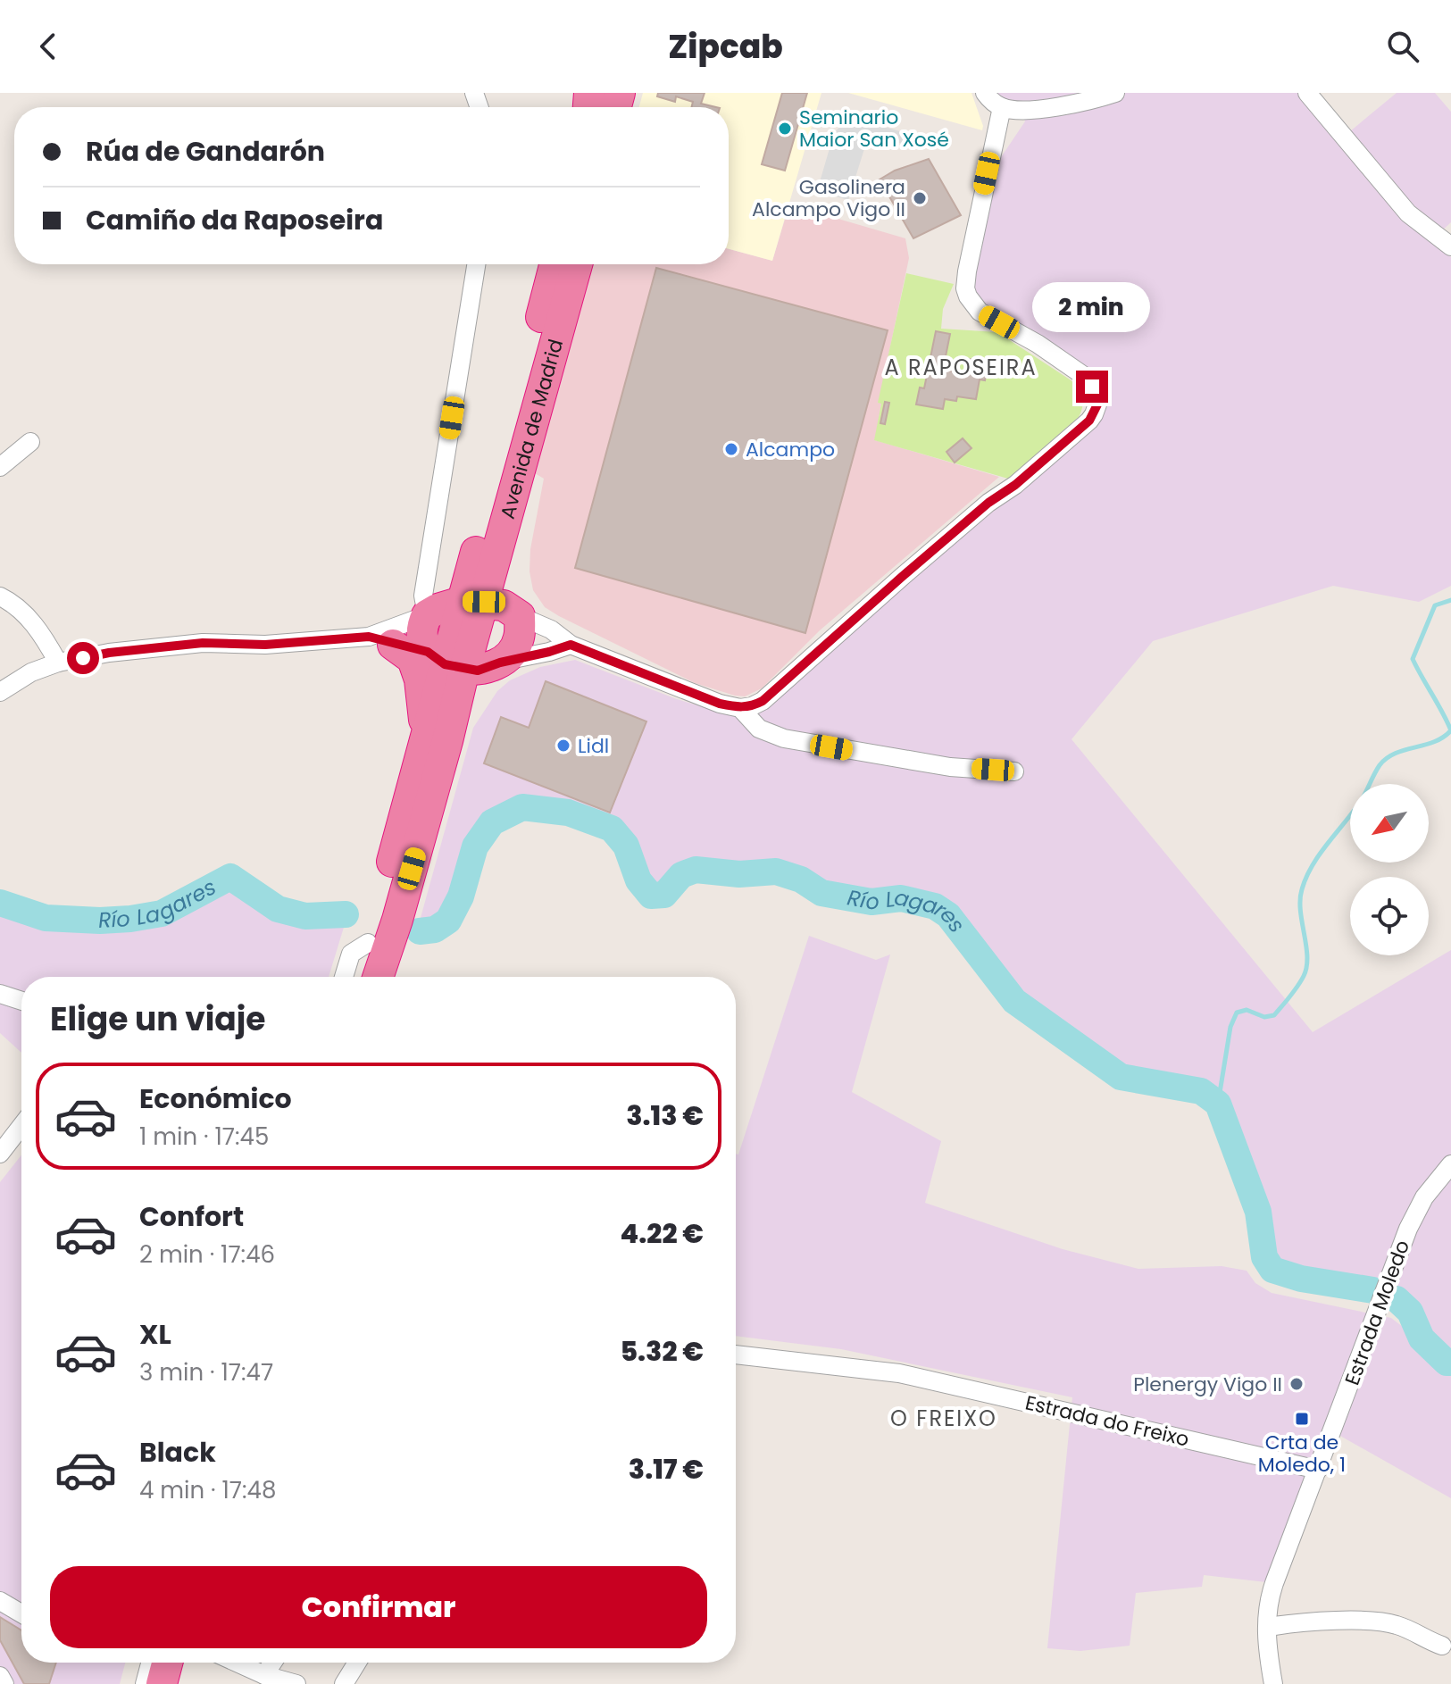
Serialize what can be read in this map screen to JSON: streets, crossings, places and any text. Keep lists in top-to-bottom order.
{
  "streets": {
    "highway": ["Avenida de Madrid"],
    "street": ["Estrada Moledo", "Estrada do Freixo"]
  },
  "crossings": [
    ["Estrada Moledo", "Estrada do Freixo"]
  ],
  "districts": ["A RAPOSEIRA", "O FREIXO"],
  "water": ["Río Lagares"],
  "places": {
    "other": [
      "Seminario Maior San Xosé",
      "Gasolinera Alcampo Vigo II",
      "Alcampo",
      "Lidl",
      "Plenergy Vigo II"
    ],
    "transit": ["Crta de Moledo, 1"]
  },
  "north": "bottom left",
  "page": {
    "header": "Zipcab",
    "banner": ["Rúa de Gandarón", "Camiño da Raposeira"],
    "bubble": "2 min",
    "heading": "Elige un viaje",
    "list": [
      {
        "name": "Económico",
        "note": "1 min · 17:45",
        "value": "3.13 €"
      },
      {
        "name": "Confort",
        "note": "2 min · 17:46",
        "value": "4.22 €"
      },
      {
        "name": "XL",
        "note": "3 min · 17:47",
        "value": "5.32 €"
      },
      {
        "name": "Black",
        "note": "4 min · 17:48",
        "value": "3.17 €"
      }
    ],
    "buttons": "Confirmar"
  }
}
